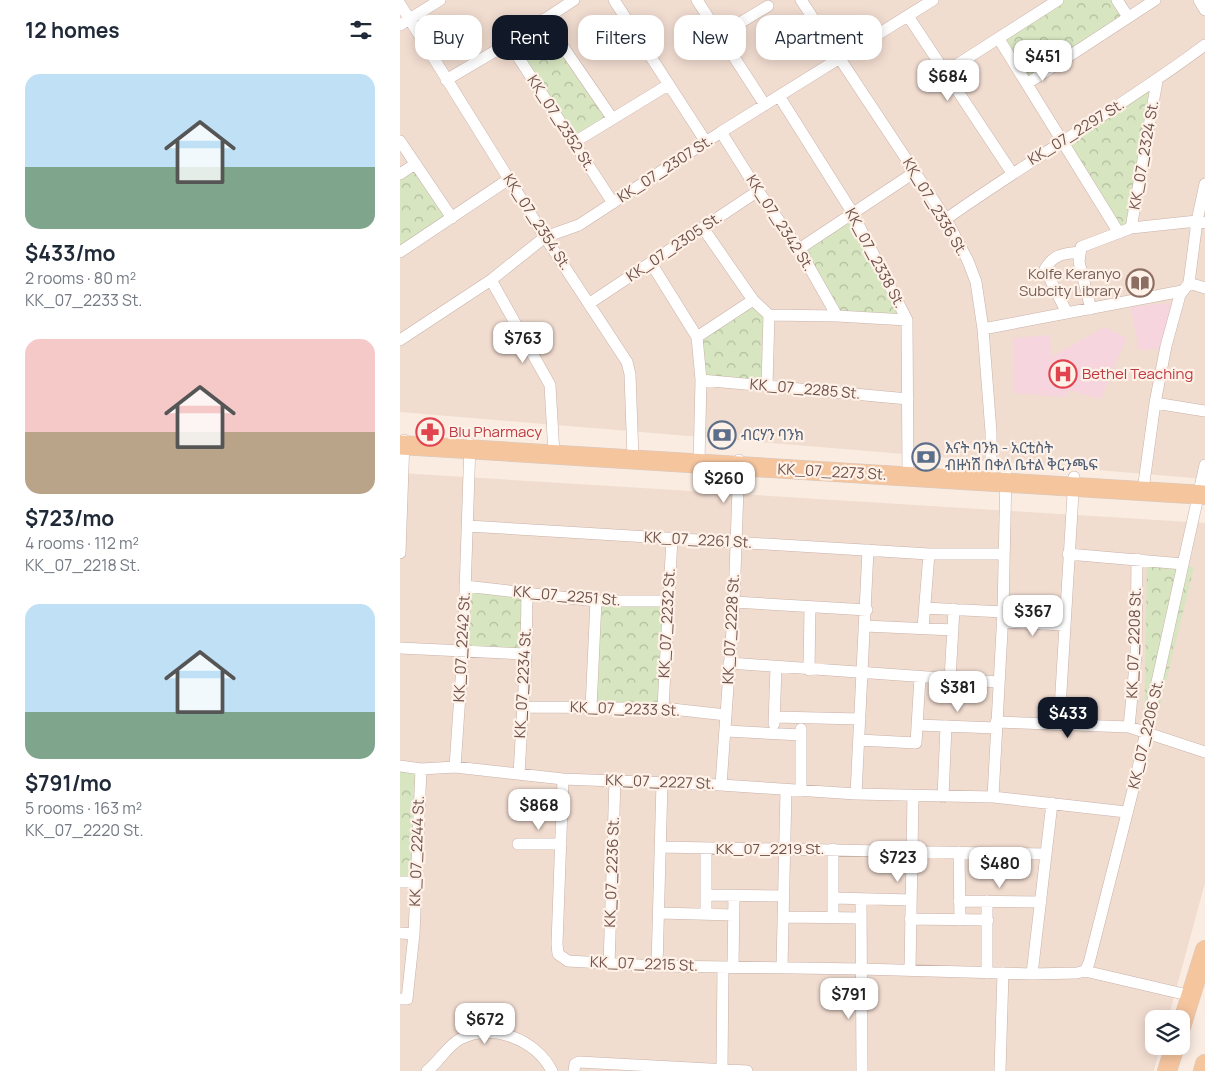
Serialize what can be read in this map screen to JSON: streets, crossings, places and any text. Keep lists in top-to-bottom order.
{
  "streets": {
    "main road": ["KK_07_2273 St."],
    "street": [
      "KK_07_2352 St.",
      "KK_07_2297 St.",
      "KK_07_2324 St.",
      "KK_07_2307 St.",
      "KK_07_2336 St.",
      "KK_07_2354 St.",
      "KK_07_2342 St.",
      "KK_07_2305 St.",
      "KK_07_2338 St.",
      "KK_07_2285 St.",
      "KK_07_2261 St.",
      "KK_07_2251 St.",
      "KK_07_2232 St.",
      "KK_07_2228 St.",
      "KK_07_2208 St.",
      "KK_07_2242 St.",
      "KK_07_2234 St.",
      "KK_07_2233 St.",
      "KK_07_2206 St.",
      "KK_07_2227 St.",
      "KK_07_2219 St.",
      "KK_07_2244 St.",
      "KK_07_2236 St.",
      "KK_07_2215 St."
    ]
  },
  "crossings": [
    ["KK_07_2352 St.", "KK_07_2307 St."],
    ["KK_07_2297 St.", "KK_07_2324 St."],
    ["KK_07_2297 St.", "KK_07_2336 St."],
    ["KK_07_2307 St.", "KK_07_2354 St."],
    ["KK_07_2307 St.", "KK_07_2342 St."],
    ["KK_07_2307 St.", "KK_07_2338 St."],
    ["KK_07_2336 St.", "KK_07_2273 St."],
    ["KK_07_2336 St.", "KK_07_2261 St."],
    ["KK_07_2336 St.", "KK_07_2227 St."],
    ["KK_07_2354 St.", "KK_07_2305 St."],
    ["KK_07_2354 St.", "KK_07_2273 St."],
    ["KK_07_2342 St.", "KK_07_2305 St."],
    ["KK_07_2338 St.", "KK_07_2285 St."],
    ["KK_07_2338 St.", "KK_07_2273 St."],
    ["KK_07_2273 St.", "KK_07_2228 St."],
    ["KK_07_2273 St.", "KK_07_2242 St."],
    ["KK_07_2273 St.", "KK_07_2206 St."],
    ["KK_07_2261 St.", "KK_07_2232 St."],
    ["KK_07_2261 St.", "KK_07_2228 St."],
    ["KK_07_2261 St.", "KK_07_2242 St."],
    ["KK_07_2251 St.", "KK_07_2232 St."],
    ["KK_07_2251 St.", "KK_07_2242 St."],
    ["KK_07_2251 St.", "KK_07_2234 St."],
    ["KK_07_2232 St.", "KK_07_2233 St."],
    ["KK_07_2228 St.", "KK_07_2233 St."],
    ["KK_07_2228 St.", "KK_07_2227 St."],
    ["KK_07_2242 St.", "KK_07_2227 St."],
    ["KK_07_2234 St.", "KK_07_2233 St."],
    ["KK_07_2234 St.", "KK_07_2227 St."],
    ["KK_07_2206 St.", "KK_07_2227 St."],
    ["KK_07_2206 St.", "KK_07_2215 St."],
    ["KK_07_2227 St.", "KK_07_2244 St."],
    ["KK_07_2227 St.", "KK_07_2236 St."],
    ["KK_07_2236 St.", "KK_07_2215 St."]
  ],
  "places": {
    "library": ["Kolfe Keranyo Subcity Library"],
    "hospital": ["Bethel Teaching"],
    "pharmacy": ["Blu Pharmacy"],
    "bank": ["ብርሃን ባንክ", "እናት ባንክ - አርቲስት ብዙነሽ በቀለ ቤተል ቅርንጫፍ"]
  },
  "page": {
    "heading": "12 homes",
    "chip": [
      "Buy",
      "Rent",
      "Filters",
      "New",
      "Apartment"
    ],
    "price": [
      "$451",
      "$684",
      "$763",
      "$260",
      "$367",
      "$381",
      "$433",
      "$868",
      "$723",
      "$480",
      "$791",
      "$672"
    ],
    "list": [
      {
        "name": "$433/mo",
        "note": "2 rooms · 80 m² · KK_07_2233 St."
      },
      {
        "name": "$723/mo",
        "note": "4 rooms · 112 m² · KK_07_2218 St."
      },
      {
        "name": "$791/mo",
        "note": "5 rooms · 163 m² · KK_07_2220 St."
      }
    ]
  }
}
